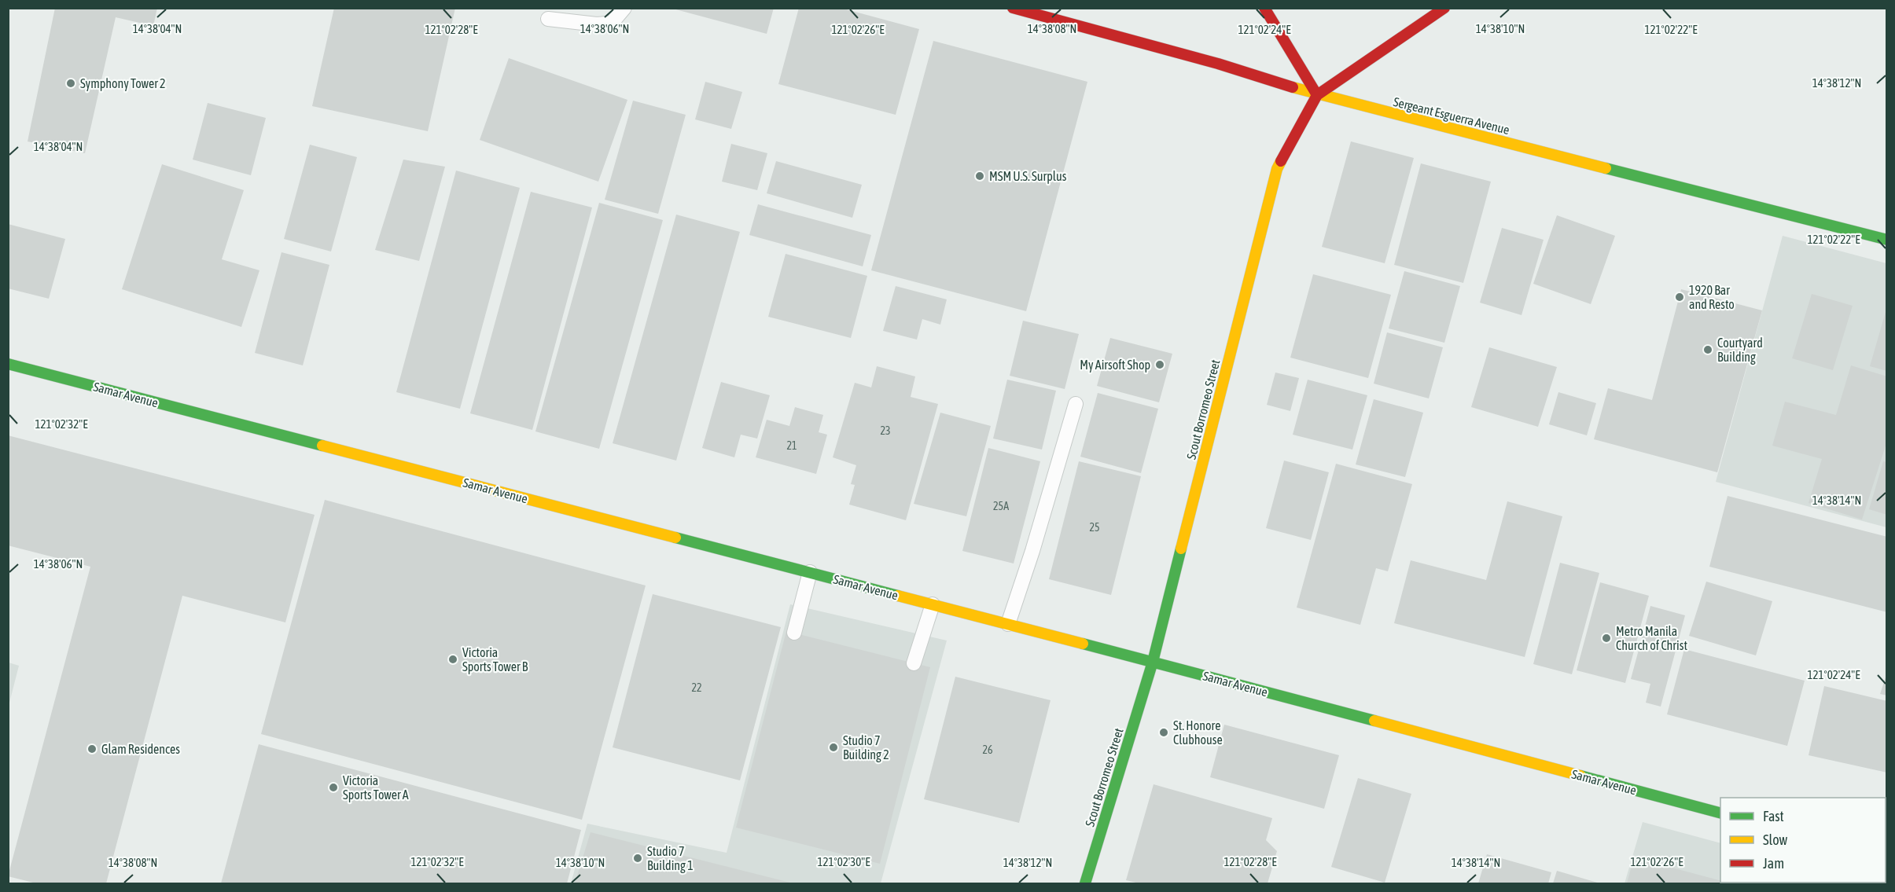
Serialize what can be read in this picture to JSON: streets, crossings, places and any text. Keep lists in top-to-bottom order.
{
  "streets": {
    "street": ["Sergeant Esguerra Avenue", "Samar Avenue", "Scout Borromeo Street"]
  },
  "crossings": [
    ["Sergeant Esguerra Avenue", "Scout Borromeo Street"],
    ["Samar Avenue", "Scout Borromeo Street"]
  ],
  "places": [
    "Symphony Tower 2",
    "MSM U.S. Surplus",
    "1920 Bar and Resto",
    "Courtyard Building",
    "My Airsoft Shop",
    "Metro Manila Church of Christ",
    "Victoria Sports Tower B",
    "St. Honore Clubhouse",
    "Studio 7 Building 2",
    "Glam Residences",
    "Victoria Sports Tower A",
    "Studio 7 Building 1"
  ],
  "house_numbers": [
    "23",
    "21",
    "25A",
    "25",
    "22",
    "26"
  ],
  "legend": ["Fast", "Slow", "Jam"],
  "coordinates": [
    "14°38'04\"N",
    "14°38'06\"N",
    "14°38'08\"N",
    "14°38'10\"N",
    "121°02'28\"E",
    "121°02'26\"E",
    "121°02'24\"E",
    "121°02'22\"E",
    "14°38'12\"N",
    "121°02'32\"E",
    "14°38'14\"N",
    "121°02'30\"E"
  ]
}
